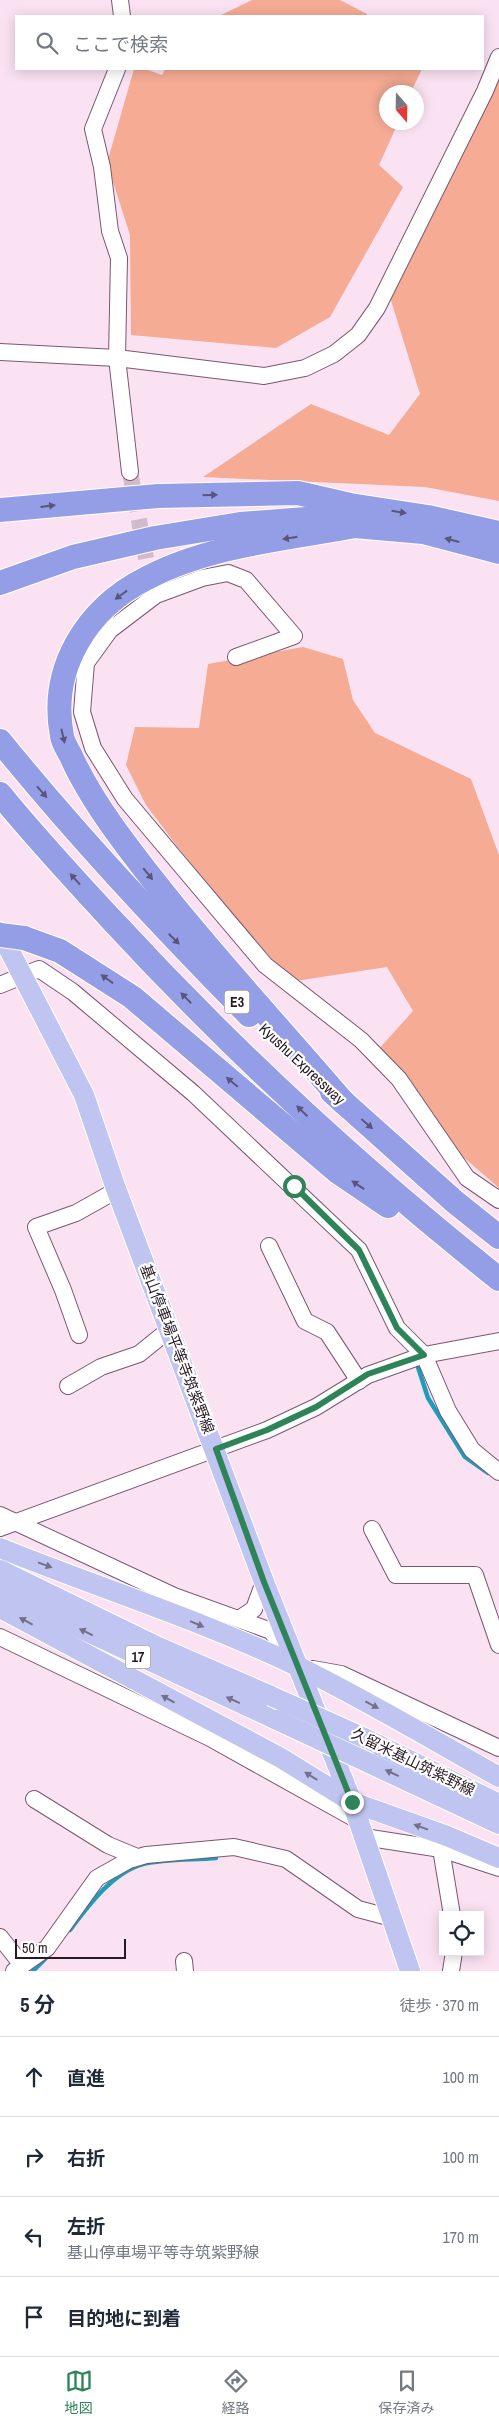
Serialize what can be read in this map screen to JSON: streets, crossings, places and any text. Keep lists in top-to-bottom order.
{
  "streets": {
    "highway": ["E3", "Kyushu Expressway"],
    "main road": ["基山停車場平等寺筑紫野線", "17", "久留米基山筑紫野線"]
  },
  "scale_bar": "50 m",
  "north": "bottom",
  "page": {
    "search": "ここで検索",
    "scale": "50 m",
    "heading": ["5 分", "徒歩 · 370 m"],
    "list": [
      ["直進", "100 m"],
      ["右折", "100 m"],
      ["左折", "基山停車場平等寺筑紫野線", "170 m"],
      "目的地に到着"
    ],
    "nav": ["地図", "経路", "保存済み"]
  }
}
